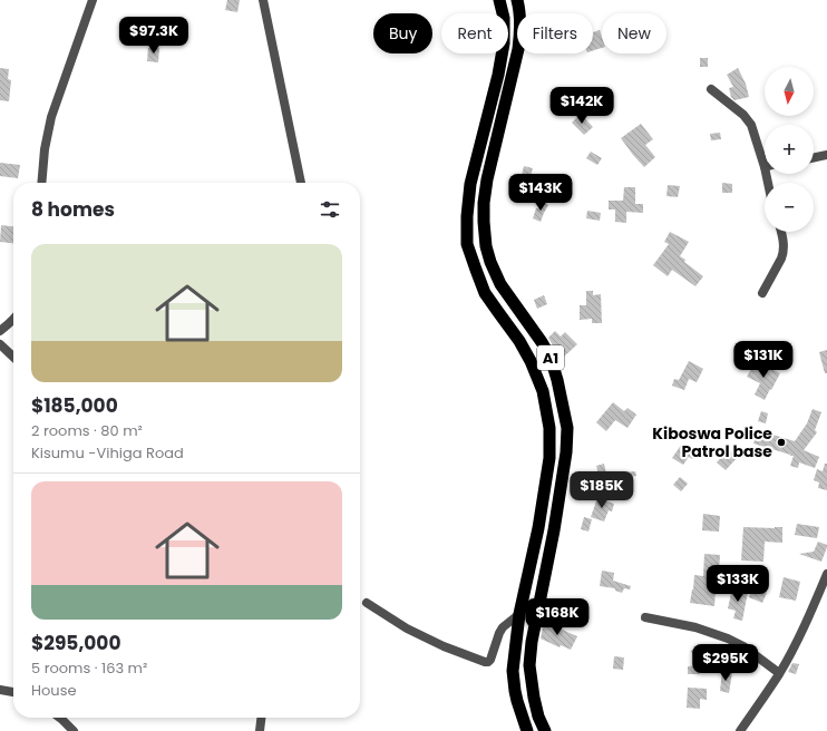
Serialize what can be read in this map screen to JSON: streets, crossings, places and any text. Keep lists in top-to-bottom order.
{
  "streets": {
    "highway": ["A1"]
  },
  "places": ["Kiboswa Police Patrol base"],
  "north": "bottom",
  "page": {
    "chip": [
      "Buy",
      "Rent",
      "Filters",
      "New"
    ],
    "price": [
      "$97.3K",
      "$142K",
      "$143K",
      "$131K",
      "$185K",
      "$133K",
      "$168K",
      "$295K"
    ],
    "map_buttons": ["+", "−"],
    "heading": "8 homes",
    "list": [
      {
        "name": "$185,000",
        "note": "2 rooms · 80 m² · Kisumu -Vihiga Road"
      },
      {
        "name": "$295,000",
        "note": "5 rooms · 163 m² · House"
      }
    ]
  }
}
